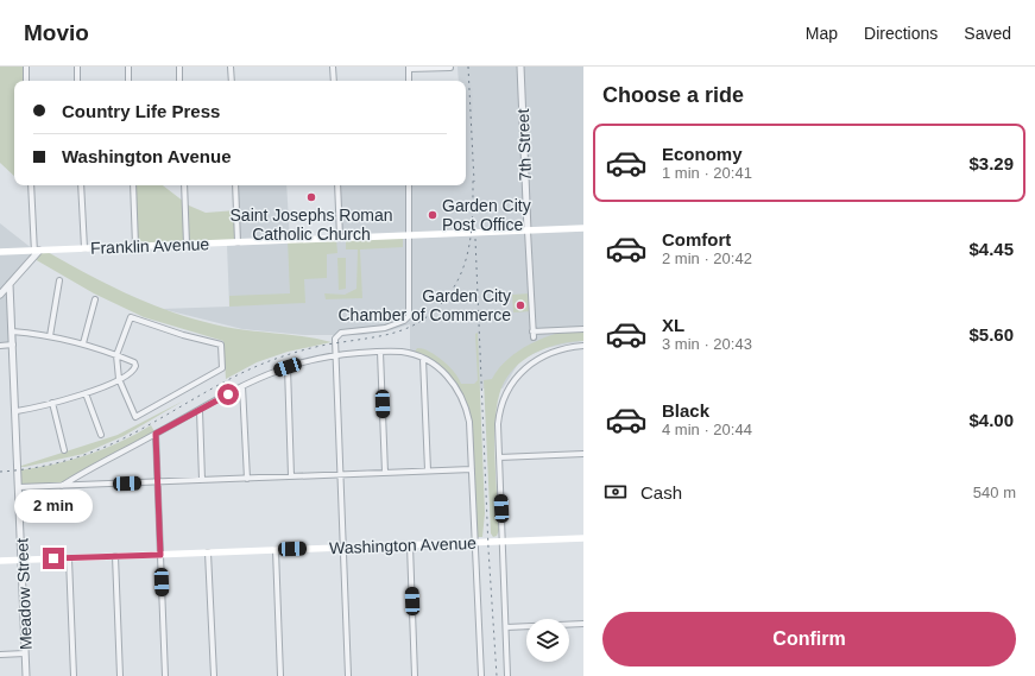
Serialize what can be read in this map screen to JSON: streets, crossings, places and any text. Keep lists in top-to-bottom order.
{
  "streets": {
    "main road": ["Franklin Avenue", "Washington Avenue"],
    "street": ["7th Street", "Meadow Street"]
  },
  "crossings": [
    ["7th Street", "Franklin Avenue"],
    ["Washington Avenue", "Meadow Street"]
  ],
  "places": ["Saint Josephs Roman Catholic Church", "Garden City Post Office", "Garden City Chamber of Commerce"],
  "page": {
    "header": "Movio",
    "nav": ["Map", "Directions", "Saved"],
    "heading": "Choose a ride",
    "banner": ["Country Life Press", "Washington Avenue"],
    "list": [
      {
        "name": "Economy",
        "note": "1 min · 20:41",
        "value": "$3.29"
      },
      {
        "name": "Comfort",
        "note": "2 min · 20:42",
        "value": "$4.45"
      },
      {
        "name": "XL",
        "note": "3 min · 20:43",
        "value": "$5.60"
      },
      {
        "name": "Black",
        "note": "4 min · 20:44",
        "value": "$4.00"
      }
    ],
    "pay": ["Cash", "540 m"],
    "bubble": "2 min",
    "buttons": "Confirm"
  }
}
